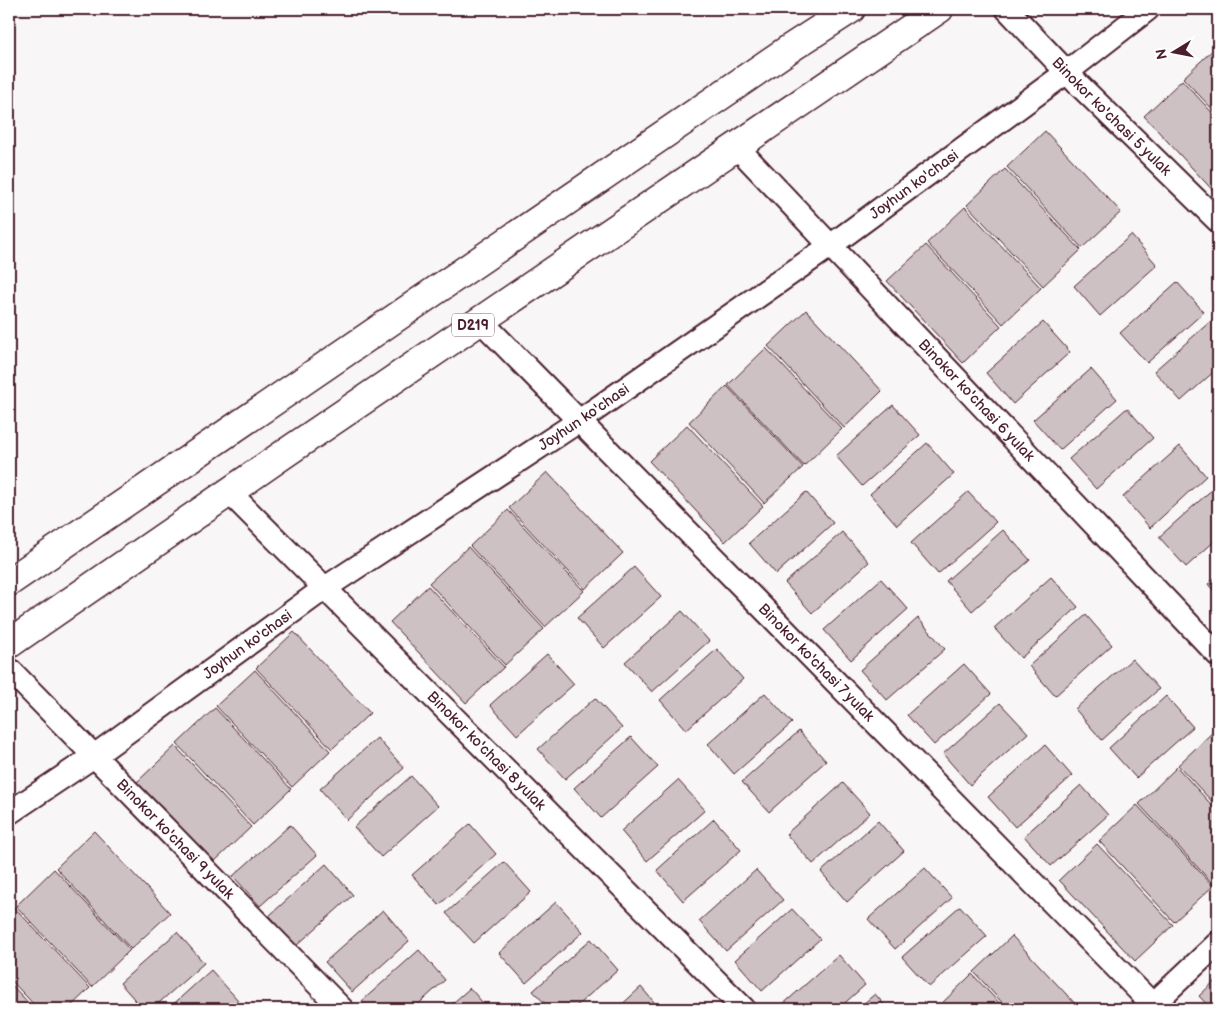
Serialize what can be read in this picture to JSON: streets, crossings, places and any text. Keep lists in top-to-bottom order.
{
  "streets": {
    "main road": ["D219"],
    "street": [
      "Binokor ko'chasi 5 yulak",
      "Joyhun ko'chasi",
      "Binokor ko'chasi 6 yulak",
      "Binokor ko'chasi 7 yulak",
      "Binokor ko'chasi 8 yulak",
      "Binokor ko'chasi 9 yulak"
    ]
  },
  "crossings": [
    ["Binokor ko'chasi 5 yulak", "Joyhun ko'chasi"],
    ["Joyhun ko'chasi", "Binokor ko'chasi 6 yulak"],
    ["Joyhun ko'chasi", "Binokor ko'chasi 7 yulak"],
    ["Joyhun ko'chasi", "Binokor ko'chasi 8 yulak"],
    ["Joyhun ko'chasi", "Binokor ko'chasi 9 yulak"],
    ["D219", "Binokor ko'chasi 6 yulak"],
    ["D219", "Binokor ko'chasi 7 yulak"],
    ["D219", "Binokor ko'chasi 8 yulak"]
  ],
  "north": "left"
}
